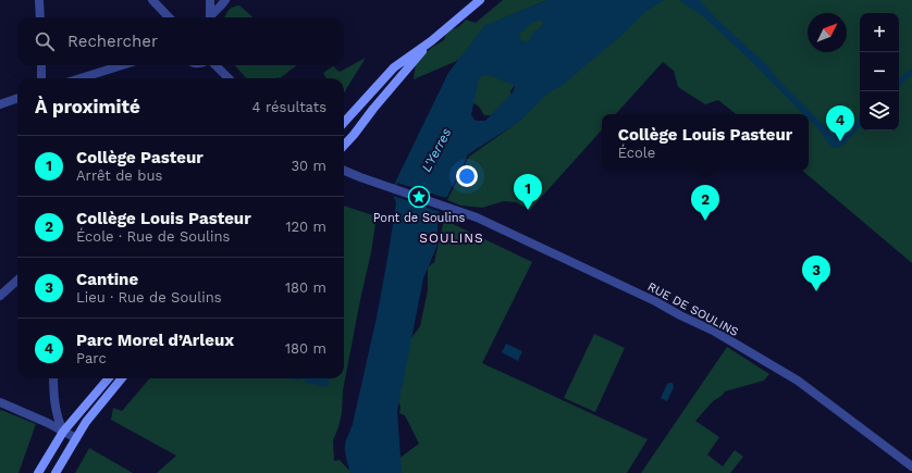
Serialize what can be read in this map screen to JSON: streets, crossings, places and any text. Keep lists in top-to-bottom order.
{
  "streets": {
    "street": ["RUE DE SOULINS"]
  },
  "districts": ["SOULINS"],
  "water": ["L'Yerres"],
  "places": {
    "place": ["Pont de Soulins"]
  },
  "north": "top right",
  "page": {
    "map_buttons": ["+", "−"],
    "search": "Rechercher",
    "heading": ["À proximité", "4 résultats"],
    "pins": [
      "4",
      "1",
      "2",
      "3"
    ],
    "popup": ["Collège Louis Pasteur", "École"],
    "list": [
      {
        "mark": "1",
        "name": "Collège Pasteur",
        "note": "Arrêt de bus",
        "value": "30 m"
      },
      {
        "mark": "2",
        "name": "Collège Louis Pasteur",
        "note": "École · Rue de Soulins",
        "value": "120 m"
      },
      {
        "mark": "3",
        "name": "Cantine",
        "note": "Lieu · Rue de Soulins",
        "value": "180 m"
      },
      {
        "mark": "4",
        "name": "Parc Morel d’Arleux",
        "note": "Parc",
        "value": "180 m"
      }
    ]
  }
}
